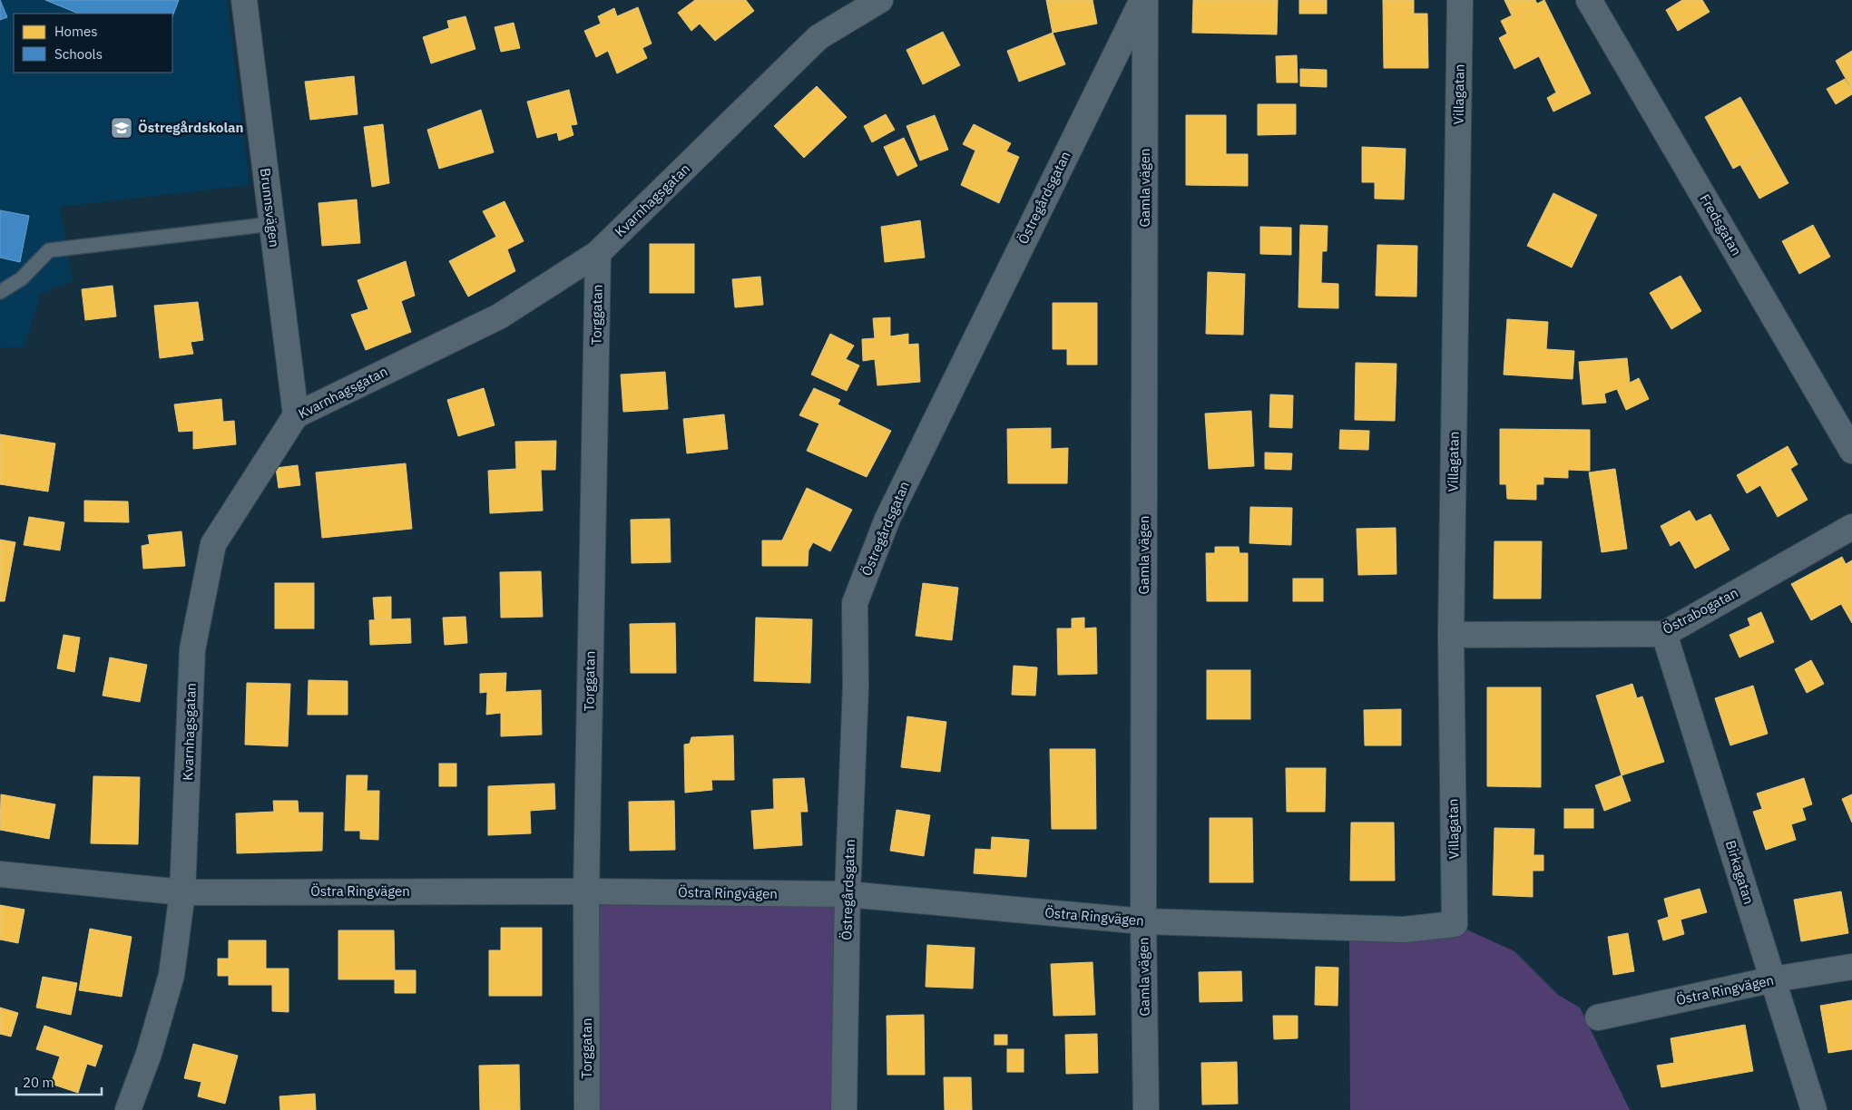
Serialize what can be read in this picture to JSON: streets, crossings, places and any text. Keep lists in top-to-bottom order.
{
  "streets": {
    "street": [
      "Villagatan",
      "Gamla vägen",
      "Östregårdsgatan",
      "Kvarnhagsgatan",
      "Brunnsvägen",
      "Fredsgatan",
      "Torggatan",
      "Östrabogatan",
      "Birkagatan",
      "Östra Ringvägen"
    ]
  },
  "crossings": [
    ["Villagatan", "Östrabogatan"],
    ["Villagatan", "Östra Ringvägen"],
    ["Gamla vägen", "Östregårdsgatan"],
    ["Gamla vägen", "Östra Ringvägen"],
    ["Östregårdsgatan", "Östra Ringvägen"],
    ["Kvarnhagsgatan", "Brunnsvägen"],
    ["Kvarnhagsgatan", "Torggatan"],
    ["Kvarnhagsgatan", "Östra Ringvägen"],
    ["Torggatan", "Östra Ringvägen"],
    ["Östrabogatan", "Birkagatan"],
    ["Birkagatan", "Östra Ringvägen"]
  ],
  "places": {
    "school or university": ["Östregårdskolan"]
  },
  "legend": ["Homes", "Schools"],
  "scale_bar": "20 m"
}
